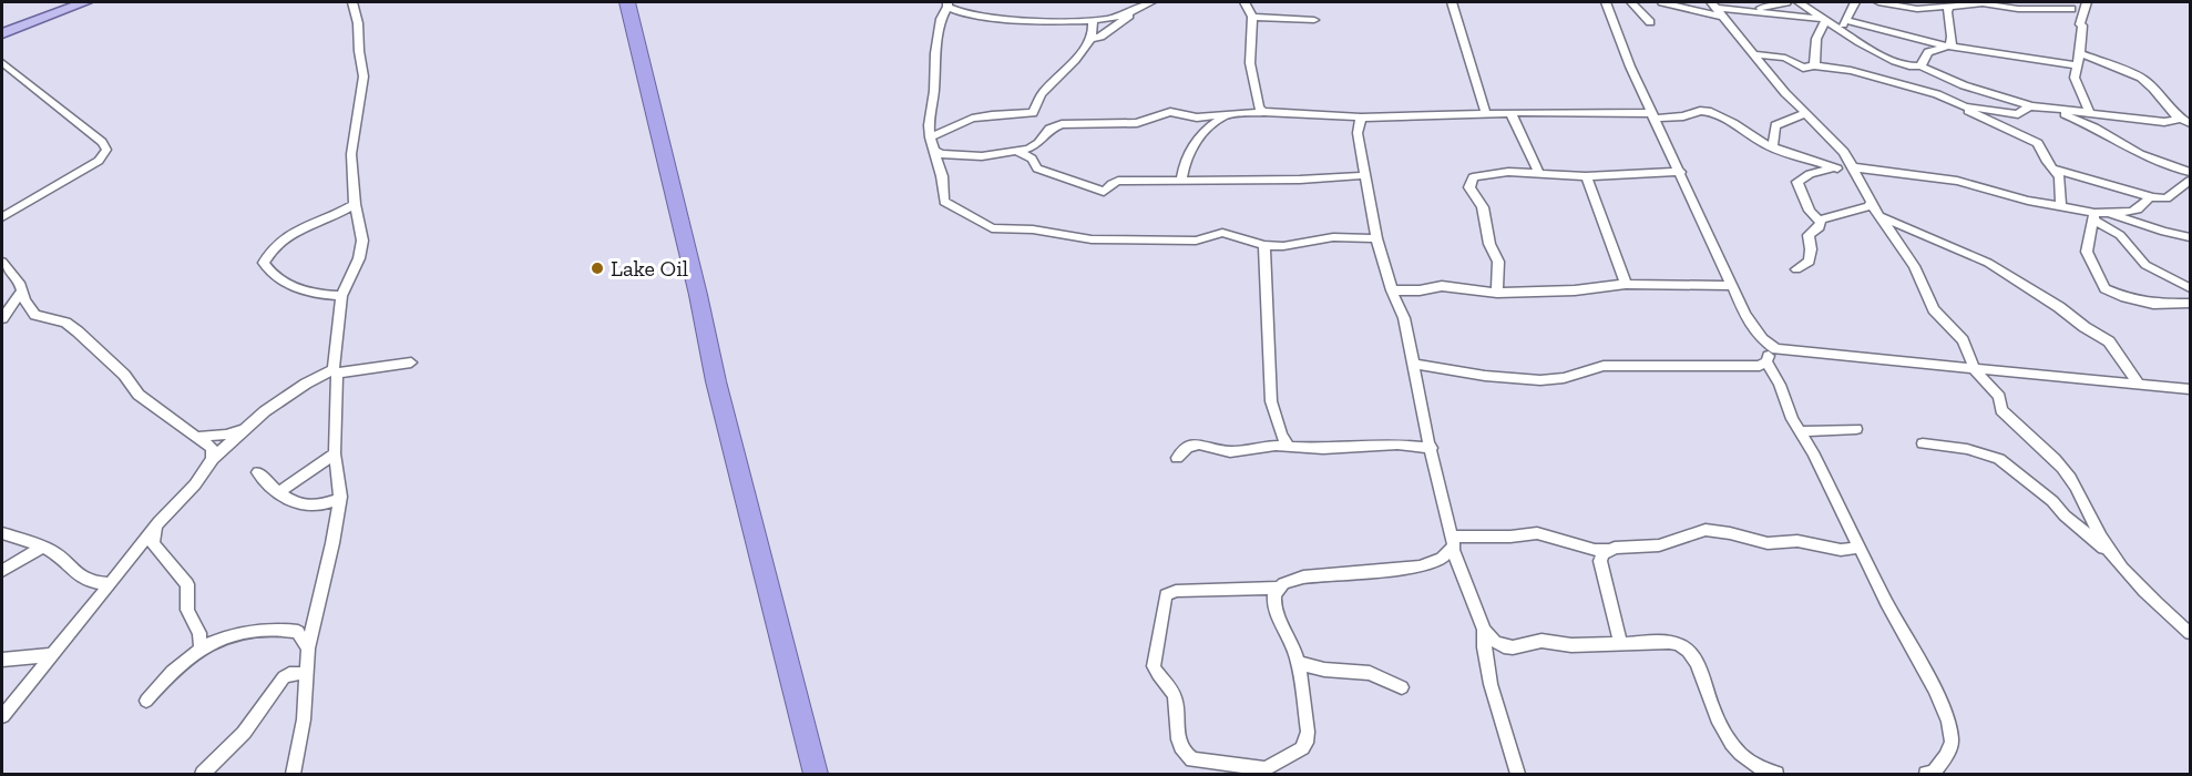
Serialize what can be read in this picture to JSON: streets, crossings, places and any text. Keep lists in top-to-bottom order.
{
  "places": ["Lake Oil"]
}
